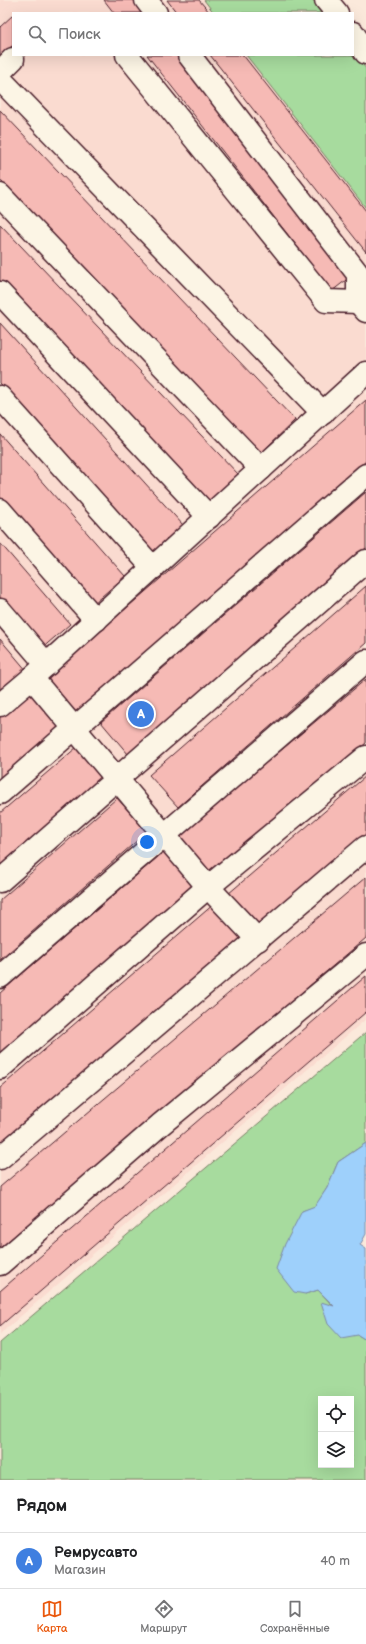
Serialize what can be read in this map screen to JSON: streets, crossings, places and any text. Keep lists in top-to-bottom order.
{
  "page": {
    "search": "Поиск",
    "pins": "A",
    "heading": "Рядом",
    "list": [
      {
        "mark": "A",
        "name": "Ремрусавто",
        "note": "Магазин",
        "value": "40 m"
      }
    ],
    "nav": ["Карта", "Маршрут", "Сохранённые"]
  }
}
